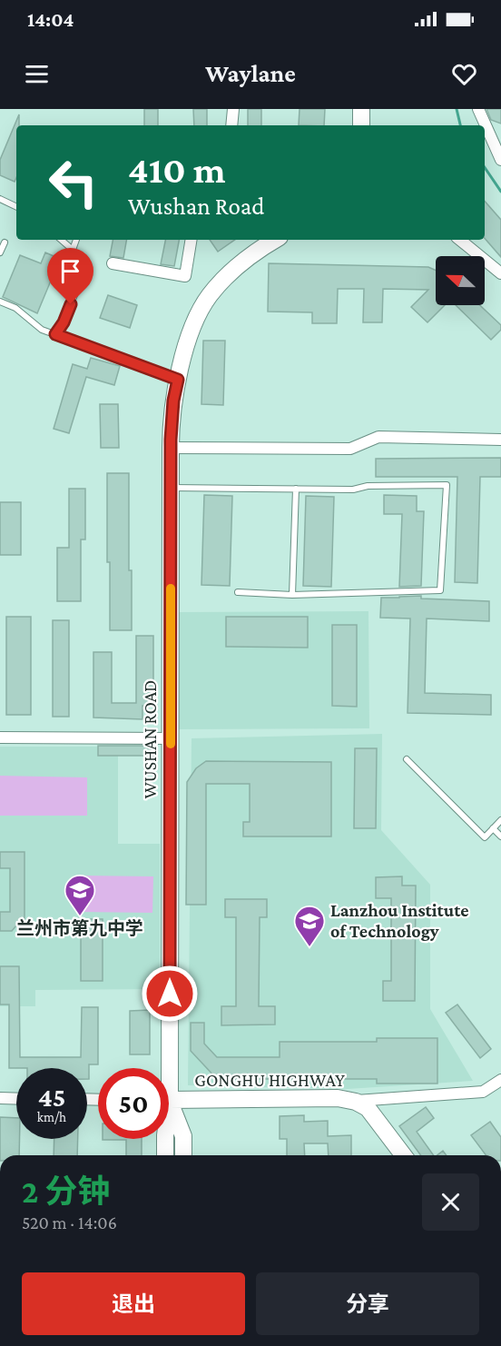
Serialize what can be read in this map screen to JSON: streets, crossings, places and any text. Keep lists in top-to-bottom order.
{
  "streets": {
    "main road": ["WUSHAN ROAD", "GONGHU HIGHWAY"]
  },
  "places": {
    "school or university": ["兰州市第九中学", "Lanzhou Institute of Technology"]
  },
  "north": "left",
  "page": {
    "status": "14:04",
    "header": "Waylane",
    "turn": ["410 m", "Wushan Road"],
    "speed": "45 km/h",
    "limit": "50",
    "heading": ["2 分钟", "520 m · 14:06"],
    "buttons": ["退出", "分享"]
  }
}
